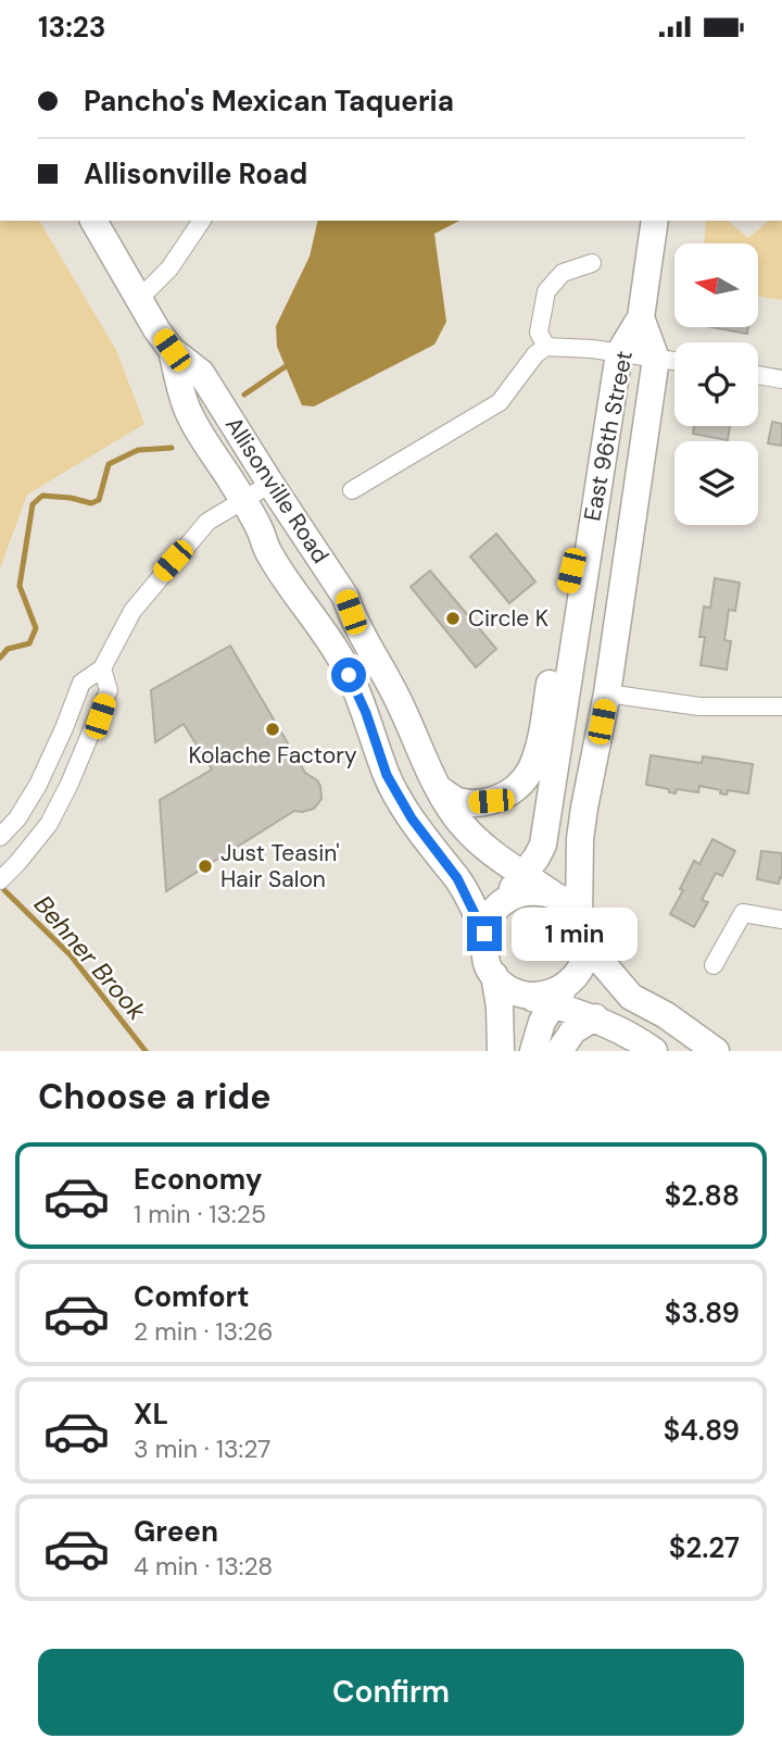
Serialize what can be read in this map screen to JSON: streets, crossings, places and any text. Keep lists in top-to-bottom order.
{
  "streets": {
    "main road": ["East 96th Street", "Allisonville Road"]
  },
  "crossings": [
    ["East 96th Street", "Allisonville Road"]
  ],
  "water": ["Behner Brook"],
  "places": ["Circle K", "Kolache Factory", "Just Teasin' Hair Salon"],
  "north": "left",
  "page": {
    "status": "13:23",
    "banner": ["Pancho's Mexican Taqueria", "Allisonville Road"],
    "bubble": "1 min",
    "heading": "Choose a ride",
    "list": [
      {
        "name": "Economy",
        "note": "1 min · 13:25",
        "value": "$2.88"
      },
      {
        "name": "Comfort",
        "note": "2 min · 13:26",
        "value": "$3.89"
      },
      {
        "name": "XL",
        "note": "3 min · 13:27",
        "value": "$4.89"
      },
      {
        "name": "Green",
        "note": "4 min · 13:28",
        "value": "$2.27"
      }
    ],
    "buttons": "Confirm"
  }
}
